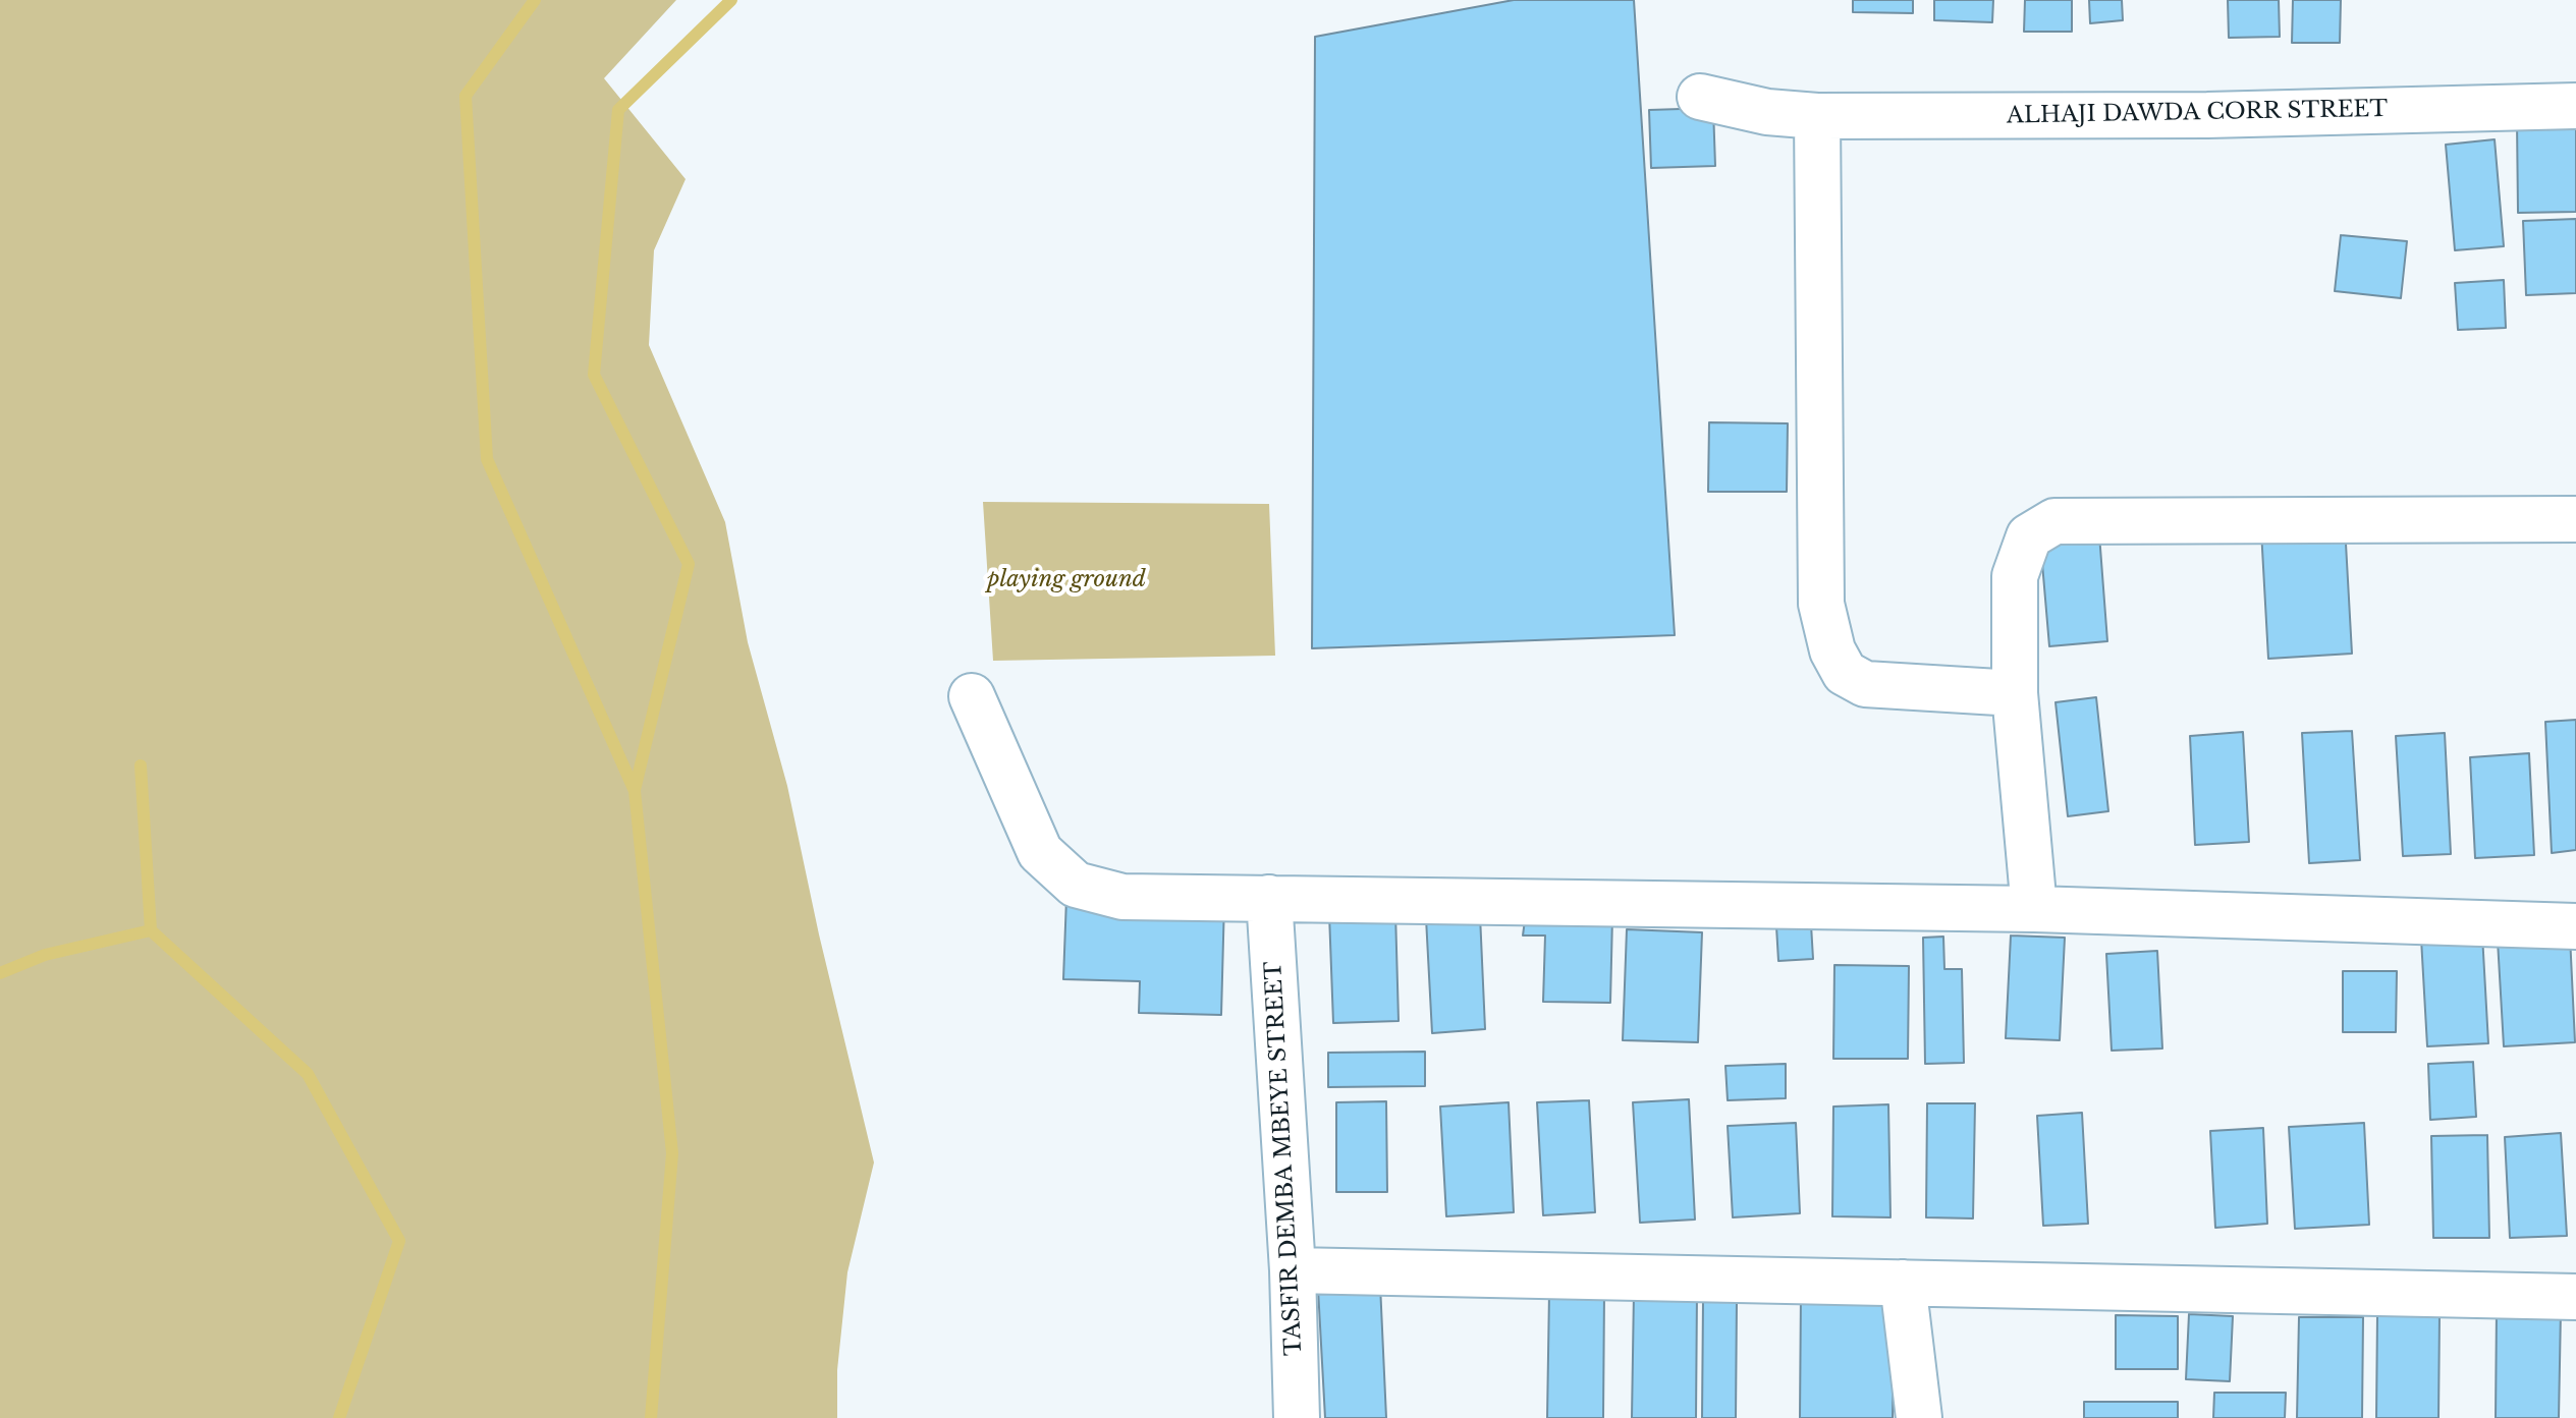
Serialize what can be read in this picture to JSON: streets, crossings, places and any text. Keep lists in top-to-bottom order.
{
  "streets": {
    "street": ["ALHAJI DAWDA CORR STREET", "TASFIR DEMBA MBEYE STREET"]
  },
  "parks": ["playing ground"]
}
